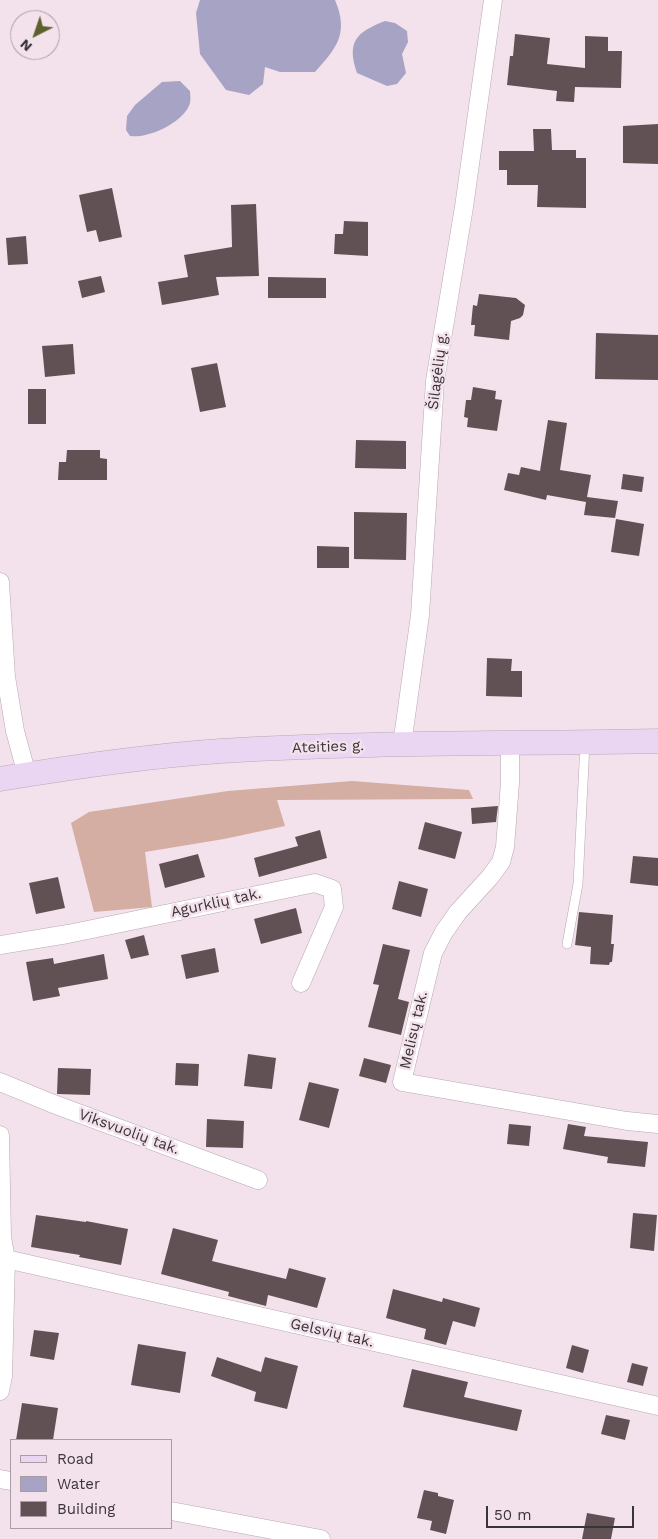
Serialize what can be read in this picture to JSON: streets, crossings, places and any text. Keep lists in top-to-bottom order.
{
  "streets": {
    "street": [
      "Šilagėlių g.",
      "Ateities g.",
      "Agurklių tak.",
      "Melisų tak.",
      "Viksvuolių tak.",
      "Gelsvių tak."
    ]
  },
  "crossings": [
    ["Šilagėlių g.", "Ateities g."],
    ["Ateities g.", "Melisų tak."]
  ],
  "legend": ["Road", "Water", "Building"],
  "scale_bar": "50 m",
  "north": "bottom left"
}
